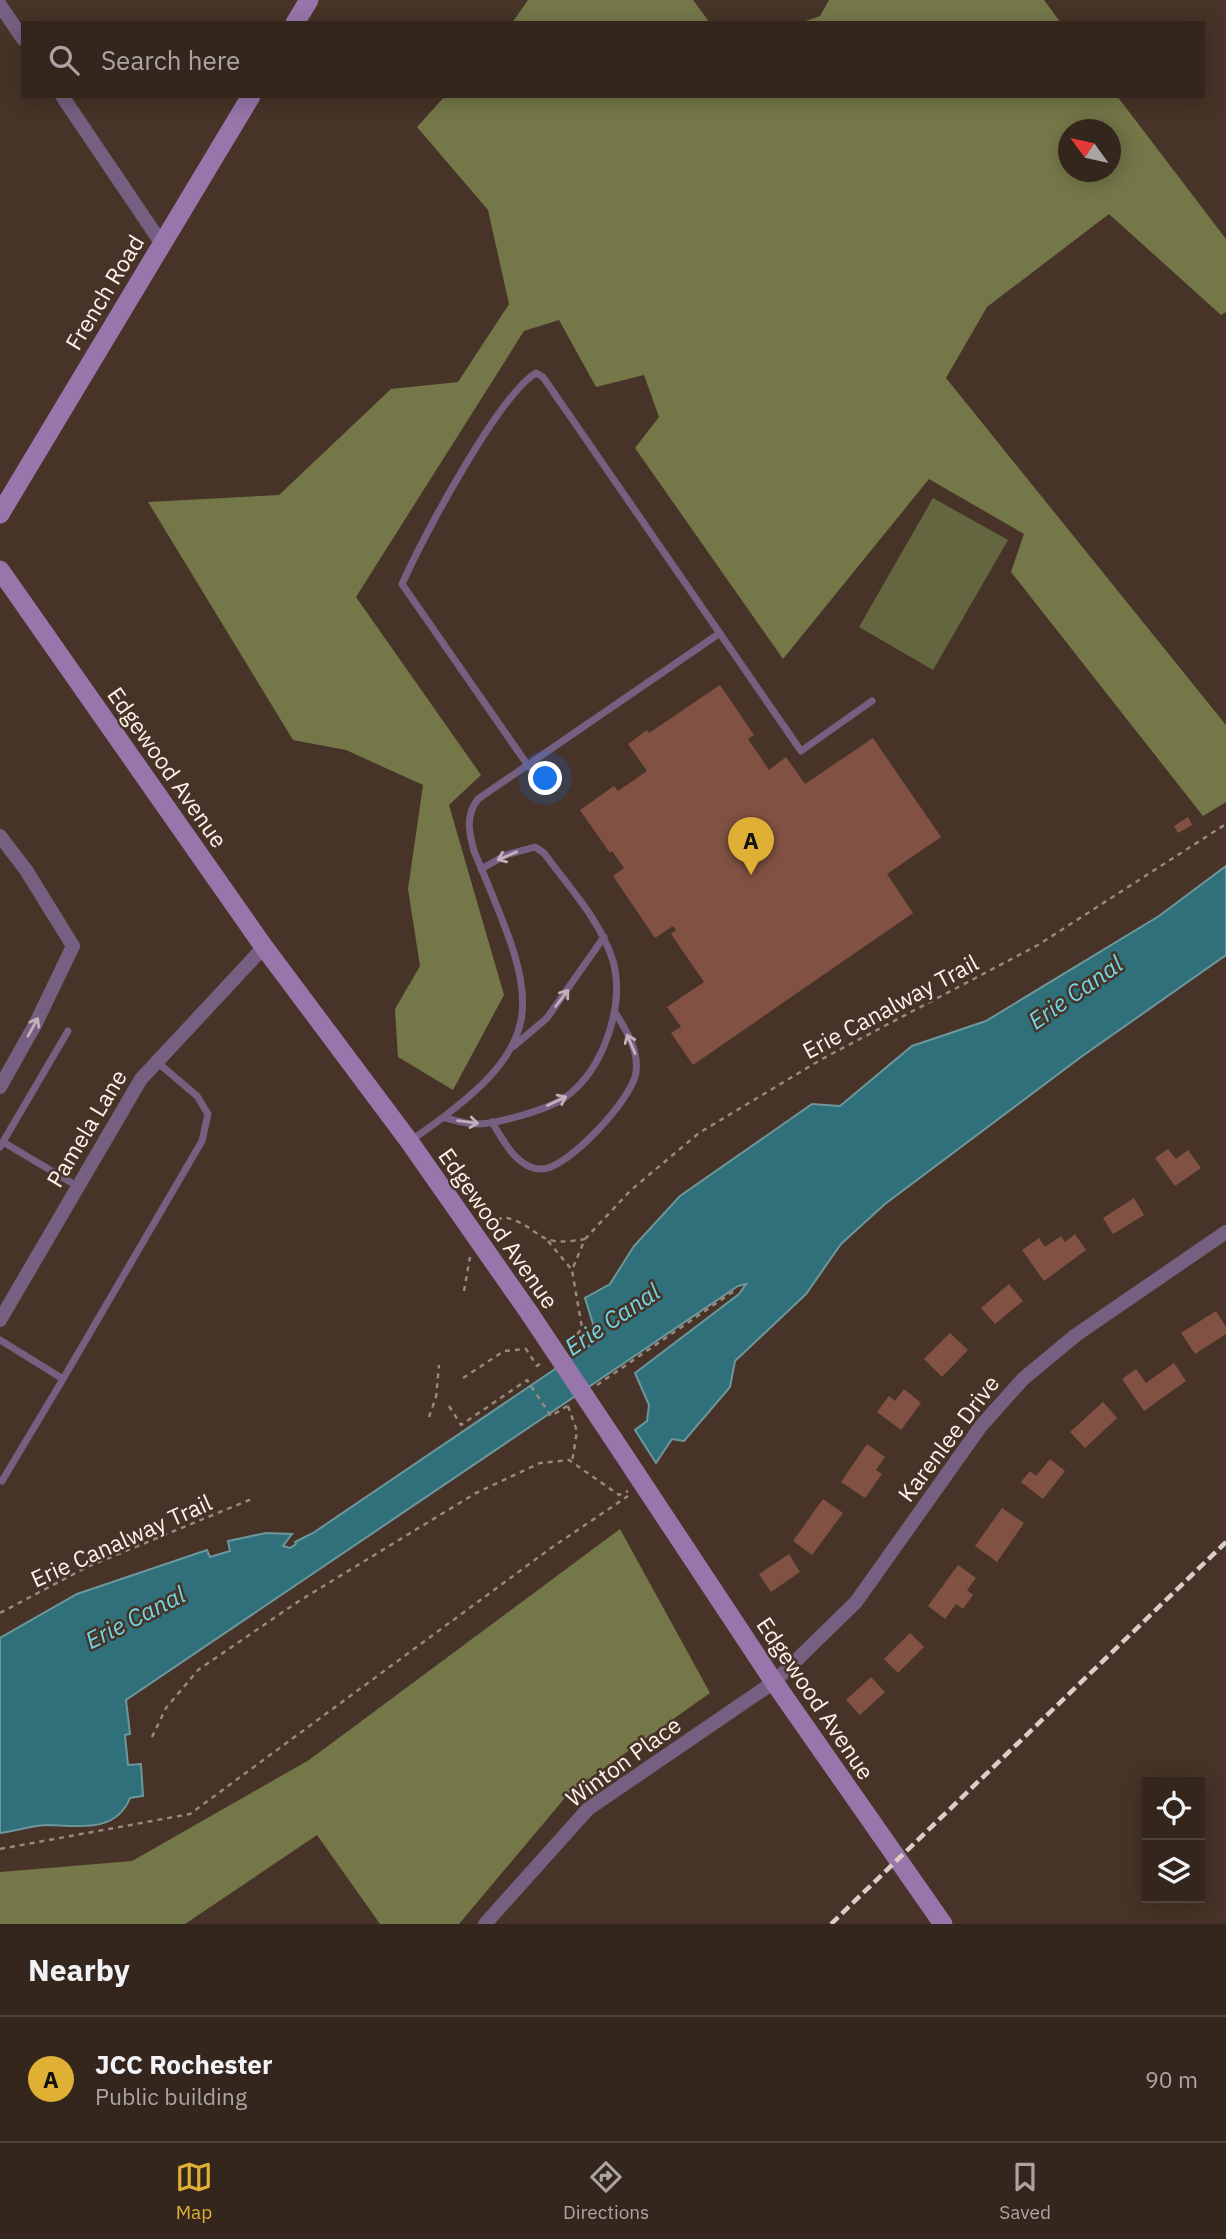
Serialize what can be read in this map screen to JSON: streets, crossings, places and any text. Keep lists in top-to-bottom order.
{
  "streets": {
    "street": [
      "French Road",
      "Edgewood Avenue",
      "Pamela Lane",
      "Karenlee Drive",
      "Winton Place"
    ],
    "path": ["Erie Canalway Trail"]
  },
  "crossings": [
    ["Edgewood Avenue", "Pamela Lane"],
    ["Edgewood Avenue", "Karenlee Drive"],
    ["Edgewood Avenue", "Winton Place"],
    ["Karenlee Drive", "Winton Place"]
  ],
  "water": ["Erie Canal"],
  "north": "top left",
  "page": {
    "search": "Search here",
    "pins": "A",
    "heading": "Nearby",
    "list": [
      {
        "mark": "A",
        "name": "JCC Rochester",
        "note": "Public building",
        "value": "90 m"
      }
    ],
    "nav": ["Map", "Directions", "Saved"]
  }
}
